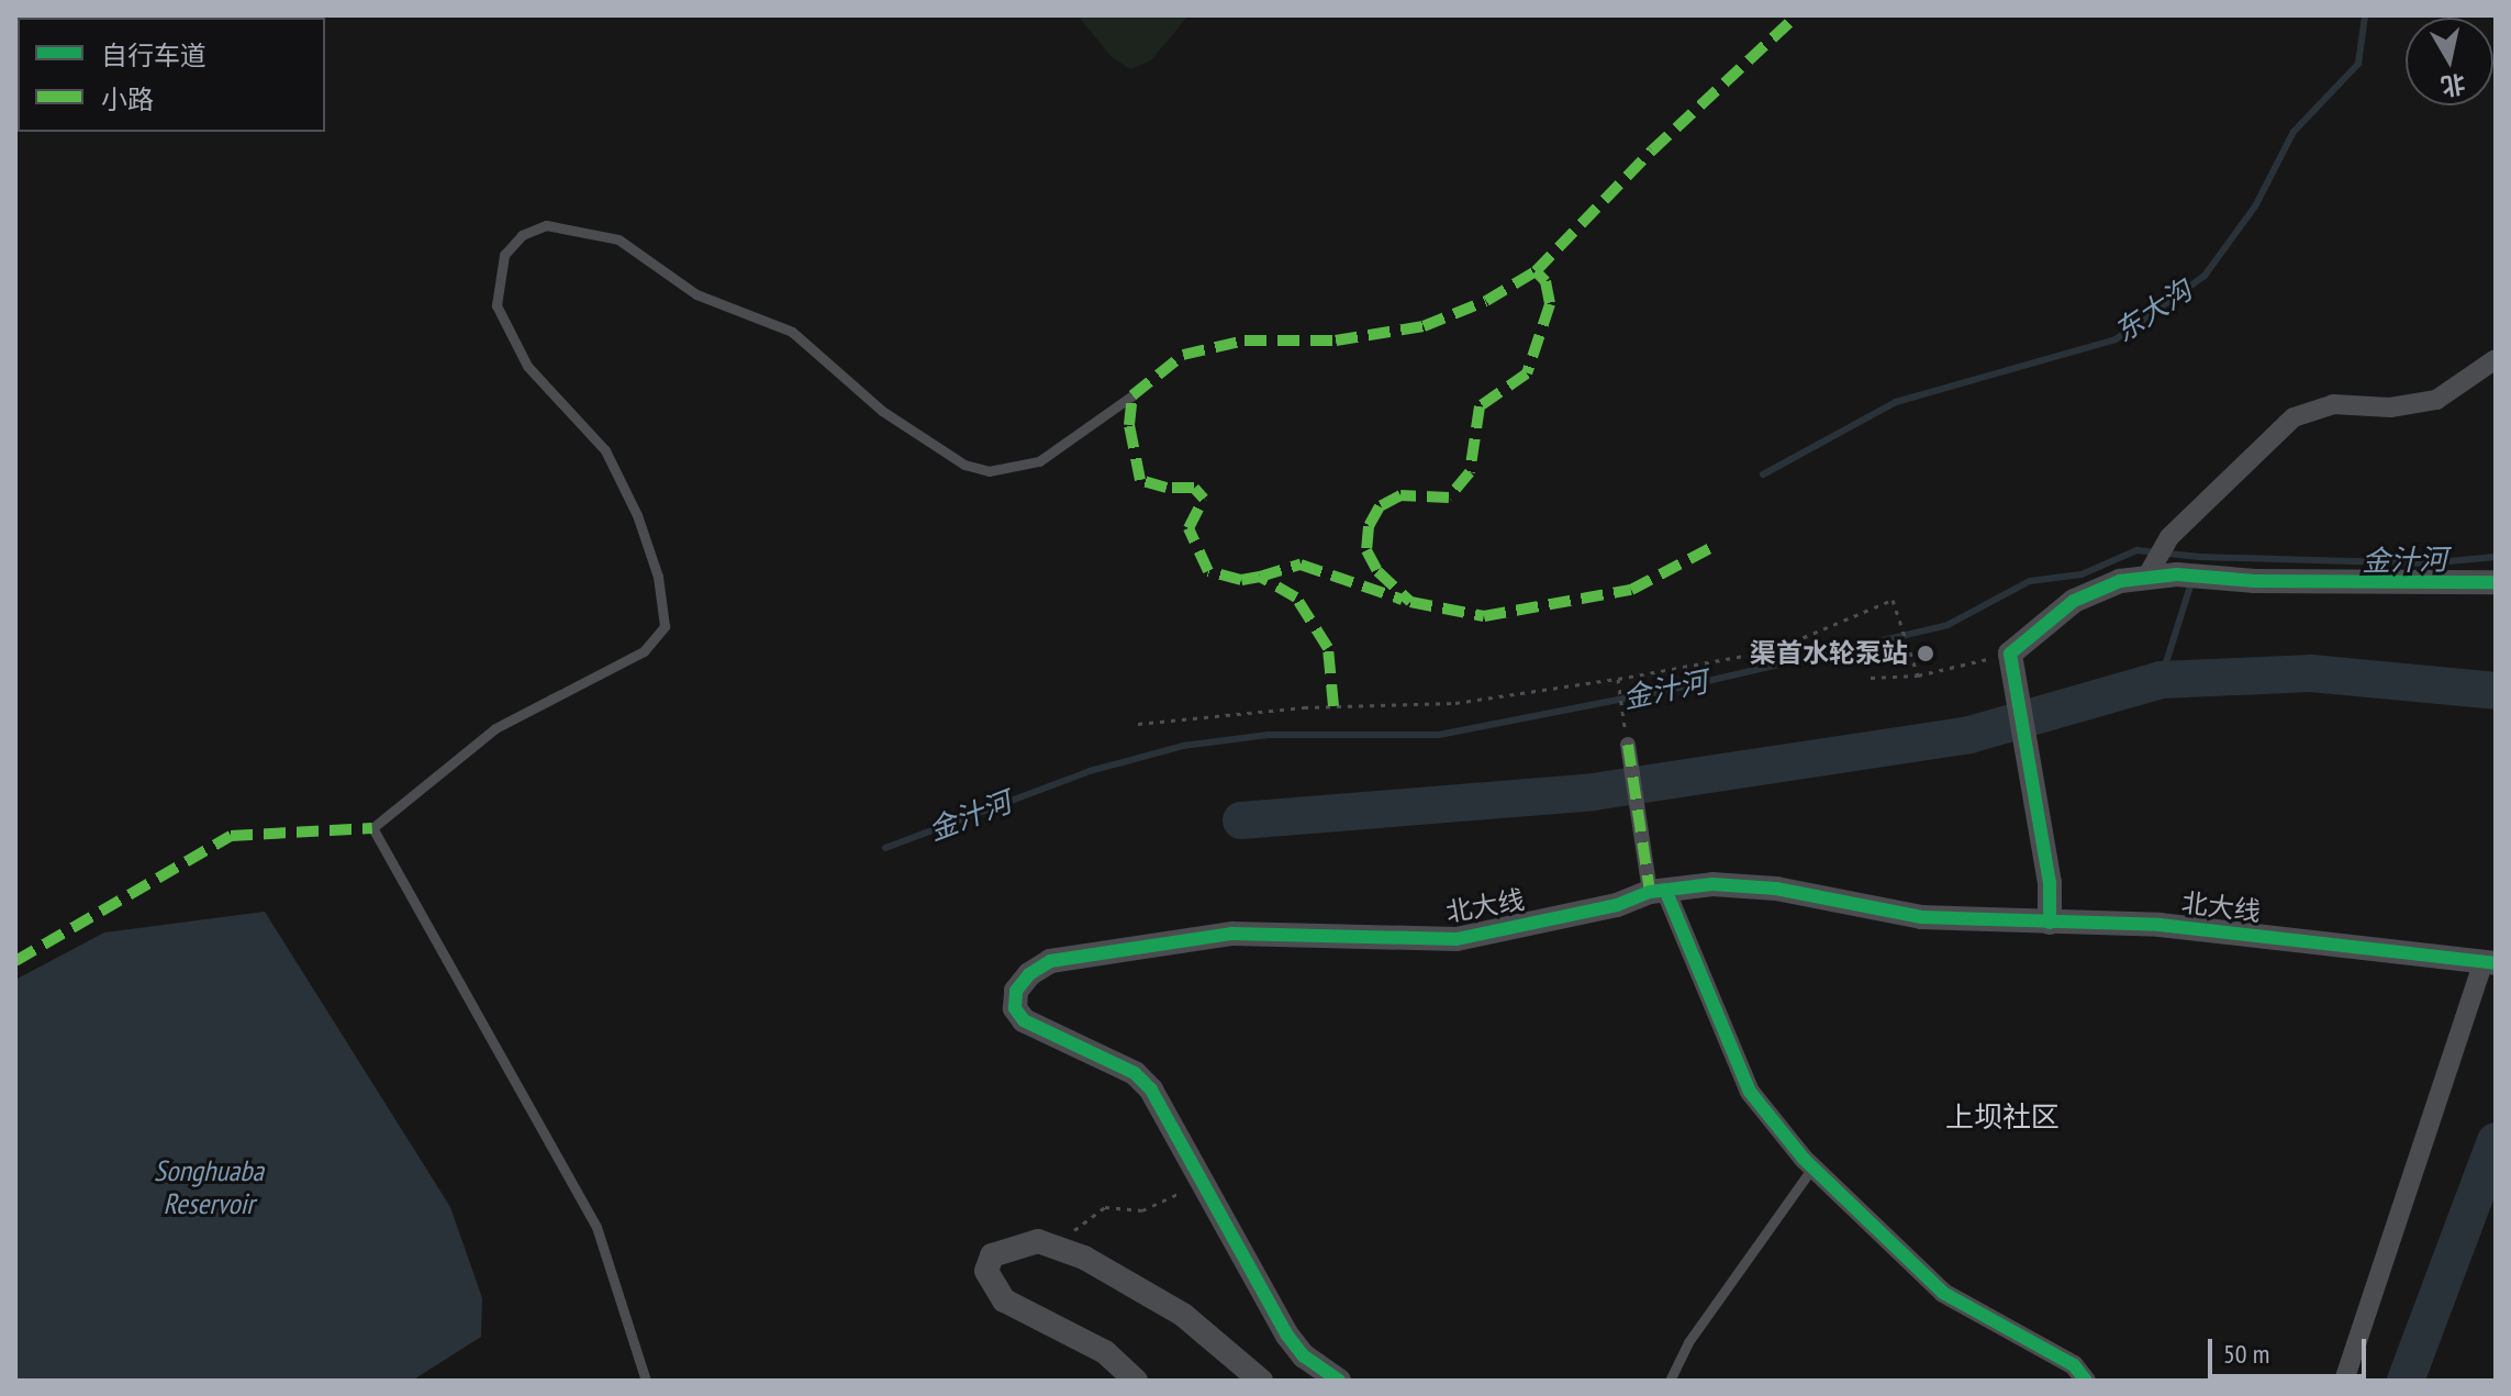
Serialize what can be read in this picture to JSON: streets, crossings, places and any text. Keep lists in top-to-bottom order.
{
  "streets": {
    "street": ["北大线"]
  },
  "districts": ["上坝社区"],
  "water": ["东大沟", "金汁河", "Songhuaba Reservoir"],
  "places": ["渠首水轮泵站"],
  "legend": ["自行车道", "小路"],
  "scale_bar": "50 m",
  "north": "bottom"
}
